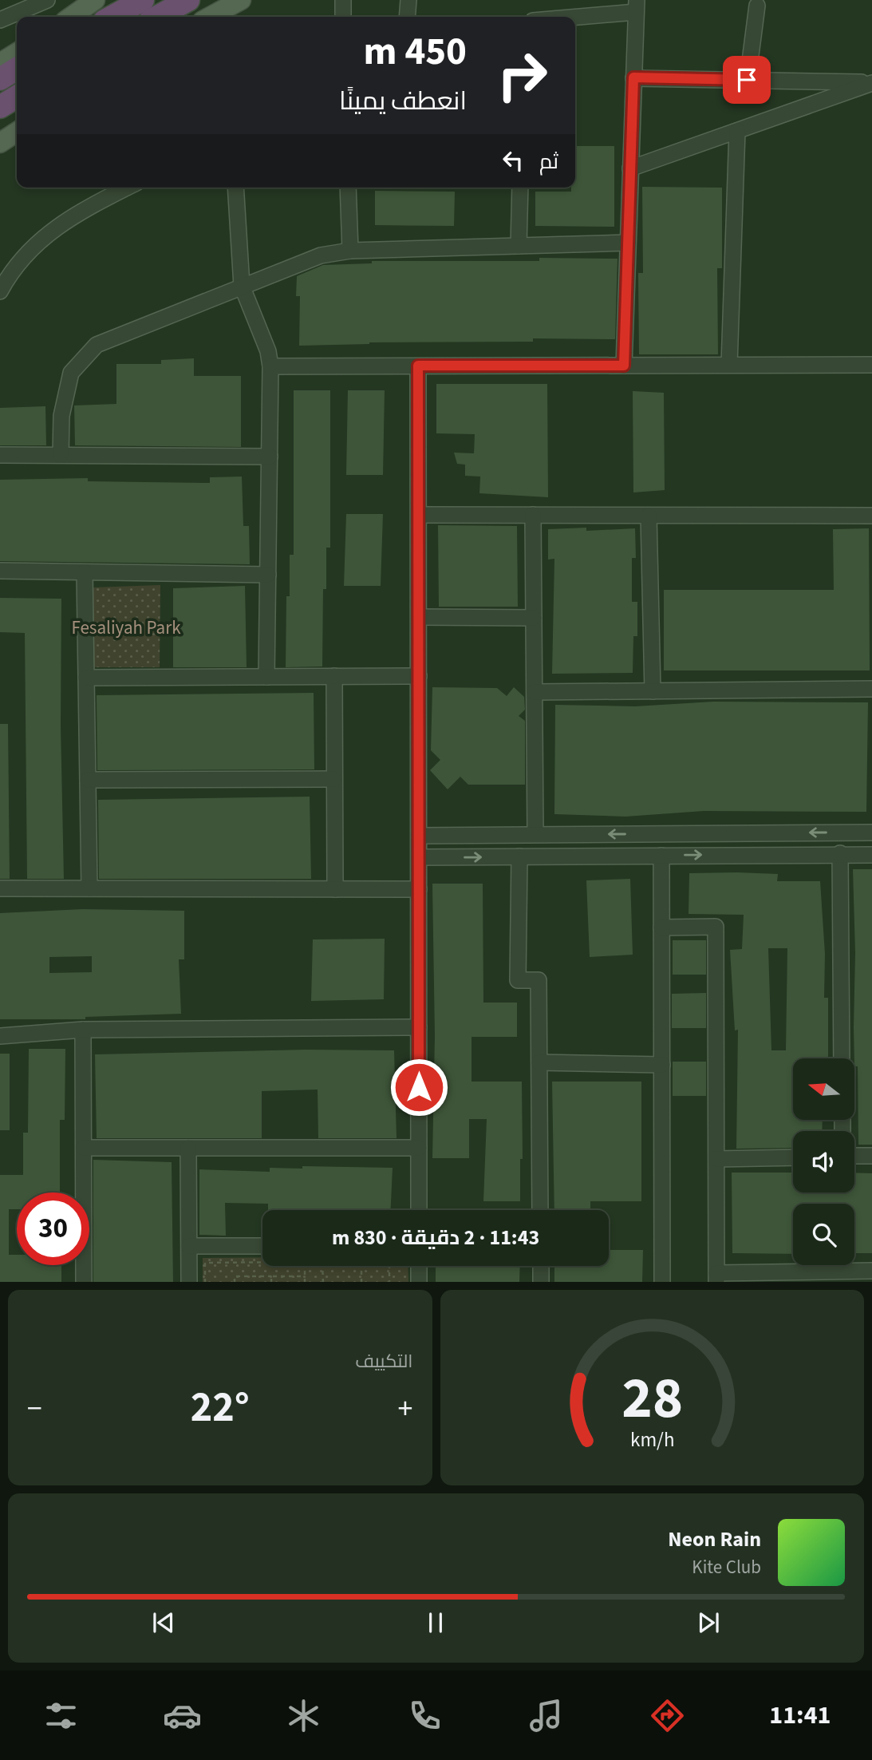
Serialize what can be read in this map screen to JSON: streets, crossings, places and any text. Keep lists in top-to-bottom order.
{
  "parks": ["Fesaliyah Park"],
  "north": "left",
  "page": {
    "turn": ["450 m", "انعطف يمينًا"],
    "then": "ثم",
    "limit": "30",
    "trip": "11:43 · 2 دقيقة · 830 m",
    "tile": "التكييف",
    "heat": ["−", "22°", "+"],
    "song": ["Neon Rain", "Kite Club"],
    "tabs": "11:41",
    "gauge": ["28", "km/h"]
  }
}
